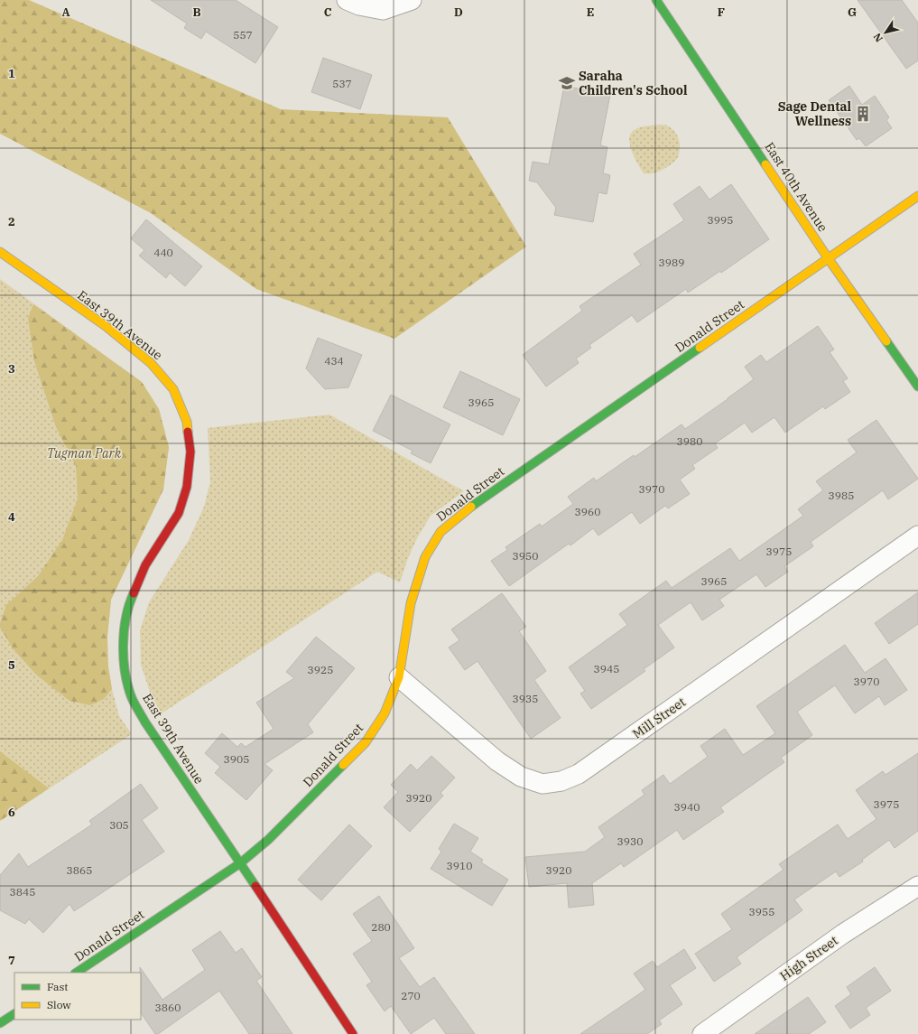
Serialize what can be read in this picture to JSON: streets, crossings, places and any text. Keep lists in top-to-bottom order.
{
  "streets": {
    "street": [
      "East 40th Avenue",
      "East 39th Avenue",
      "Donald Street",
      "Mill Street",
      "High Street"
    ]
  },
  "crossings": [
    ["East 40th Avenue", "Donald Street"],
    ["East 39th Avenue", "Donald Street"],
    ["Donald Street", "Mill Street"]
  ],
  "parks": ["Tugman Park"],
  "places": {
    "school or university": ["Saraha Children's School"],
    "building": ["Sage Dental Wellness"]
  },
  "house_numbers": [
    "557",
    "537",
    "3995",
    "440",
    "3989",
    "434",
    "3965",
    "3980",
    "3970",
    "3985",
    "3960",
    "3975",
    "3950",
    "3965",
    "3945",
    "3925",
    "3970",
    "3935",
    "3905",
    "3920",
    "3975",
    "3940",
    "305",
    "3930",
    "3910",
    "3865",
    "3920",
    "3845",
    "3955",
    "280",
    "270",
    "3860"
  ],
  "legend": ["Fast", "Slow"],
  "north": "bottom left",
  "grid": {
    "columns": [
      "A",
      "B",
      "C",
      "D",
      "E",
      "F",
      "G"
    ],
    "rows": [
      "1",
      "2",
      "3",
      "4",
      "5",
      "6",
      "7"
    ]
  }
}
